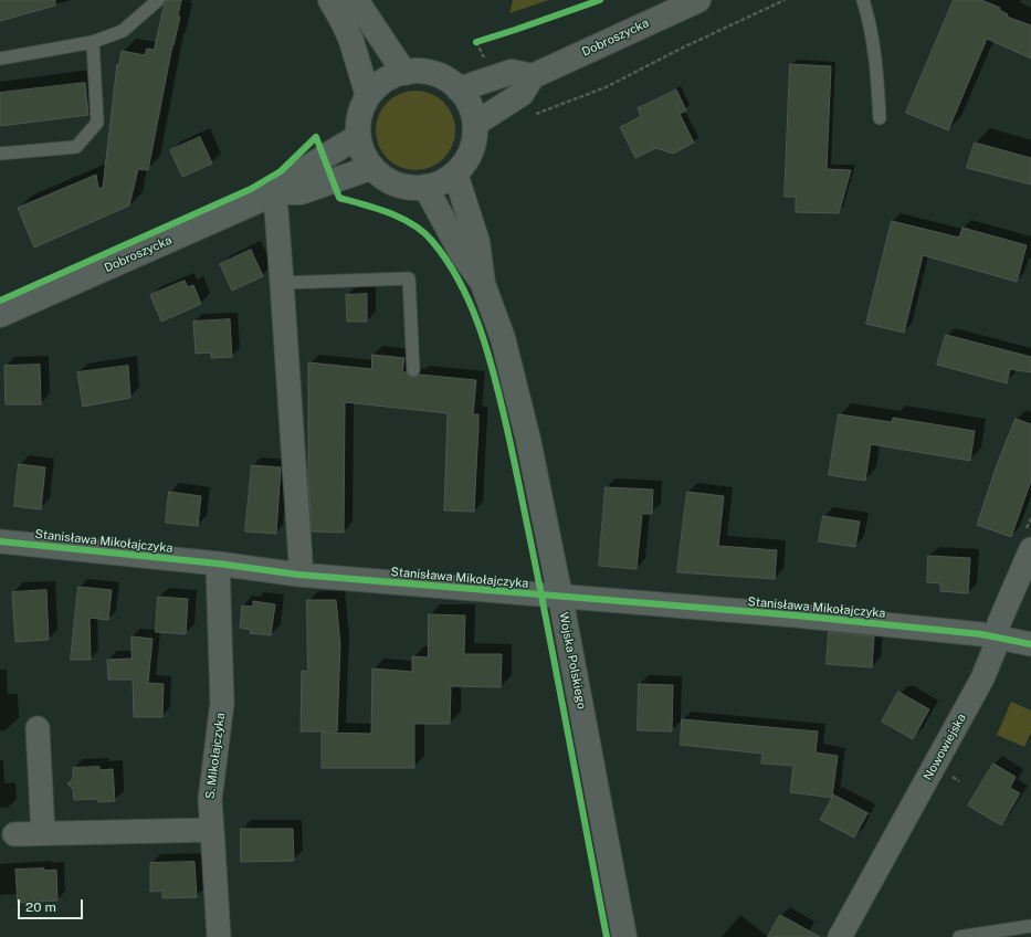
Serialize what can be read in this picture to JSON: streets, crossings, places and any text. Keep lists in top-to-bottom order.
{
  "streets": {
    "main road": ["Dobroszycka", "Wojska Polskiego"],
    "street": ["Stanisława Mikołajczyka", "Nowowiejska", "S. Mikołajczyka"]
  },
  "crossings": [
    ["Dobroszycka", "Wojska Polskiego"],
    ["Stanisława Mikołajczyka", "Wojska Polskiego"],
    ["Stanisława Mikołajczyka", "Nowowiejska"],
    ["Stanisława Mikołajczyka", "S. Mikołajczyka"]
  ],
  "scale_bar": "20 m"
}
